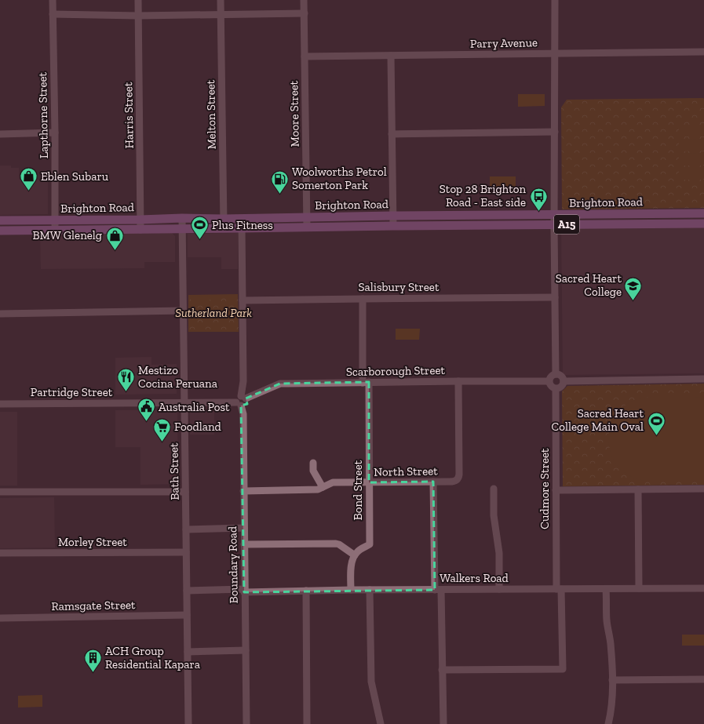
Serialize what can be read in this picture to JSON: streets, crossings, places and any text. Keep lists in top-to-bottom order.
{
  "streets": {
    "main road": ["Brighton Road", "A15"],
    "street": [
      "Parry Avenue",
      "Moore Street",
      "Melton Street",
      "Lapthorne Street",
      "Harris Street",
      "Salisbury Street",
      "Scarborough Street",
      "Partridge Street",
      "Bath Street",
      "North Street",
      "Cudmore Street",
      "Bond Street",
      "Morley Street",
      "Boundary Road",
      "Walkers Road",
      "Ramsgate Street"
    ]
  },
  "crossings": [
    ["Parry Avenue", "Moore Street"],
    ["Moore Street", "Brighton Road"],
    ["Melton Street", "Brighton Road"],
    ["Lapthorne Street", "Brighton Road"],
    ["Harris Street", "Brighton Road"],
    ["Brighton Road", "Bath Street"],
    ["Salisbury Street", "Bond Street"],
    ["Scarborough Street", "North Street"],
    ["Scarborough Street", "Cudmore Street"],
    ["Scarborough Street", "Bond Street"],
    ["Partridge Street", "Bath Street"],
    ["Partridge Street", "Boundary Road"],
    ["Bath Street", "Morley Street"],
    ["Bath Street", "Walkers Road"],
    ["Bath Street", "Ramsgate Street"],
    ["North Street", "Bond Street"],
    ["North Street", "Boundary Road"],
    ["Cudmore Street", "Walkers Road"],
    ["Boundary Road", "Walkers Road"]
  ],
  "parks": ["Sutherland Park"],
  "places": {
    "shop": ["Eblen Subaru", "BMW Glenelg"],
    "fuel station": ["Woolworths Petrol Somerton Park"],
    "bus stop": ["Stop 28 Brighton Road - East side"],
    "sports": ["Plus Fitness", "Sacred Heart College Main Oval"],
    "school or university": ["Sacred Heart College"],
    "restaurant": ["Mestizo Cocina Peruana"],
    "public building": ["Australia Post"],
    "supermarket": ["Foodland"],
    "building": ["ACH Group Residential Kapara"]
  }
}
